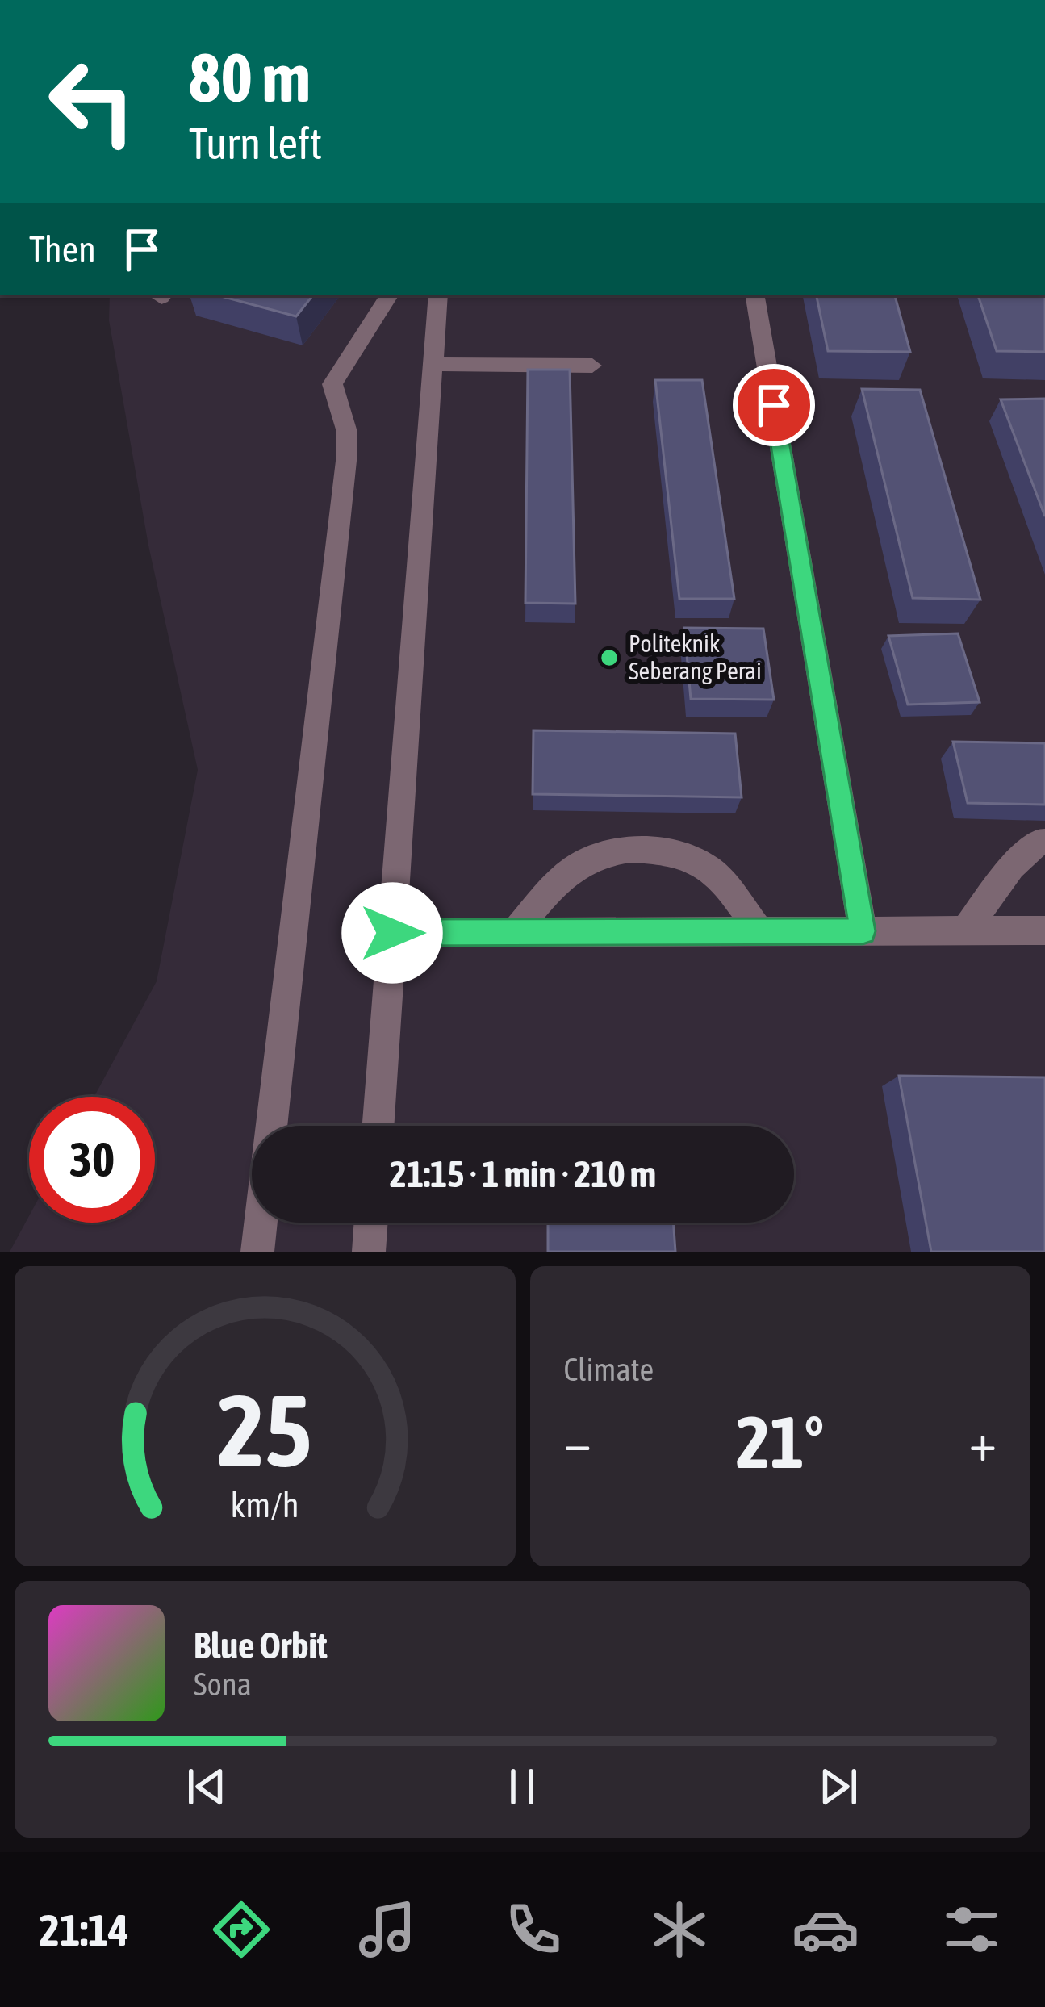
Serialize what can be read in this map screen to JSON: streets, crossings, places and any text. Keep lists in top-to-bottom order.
{
  "places": ["Politeknik Seberang Perai"],
  "page": {
    "turn": ["80 m", "Turn left"],
    "then": "Then",
    "limit": "30",
    "trip": "21:15 · 1 min · 210 m",
    "tile": "Climate",
    "heat": ["−", "21°", "+"],
    "song": ["Blue Orbit", "Sona"],
    "tabs": "21:14",
    "gauge": ["25", "km/h"]
  }
}
